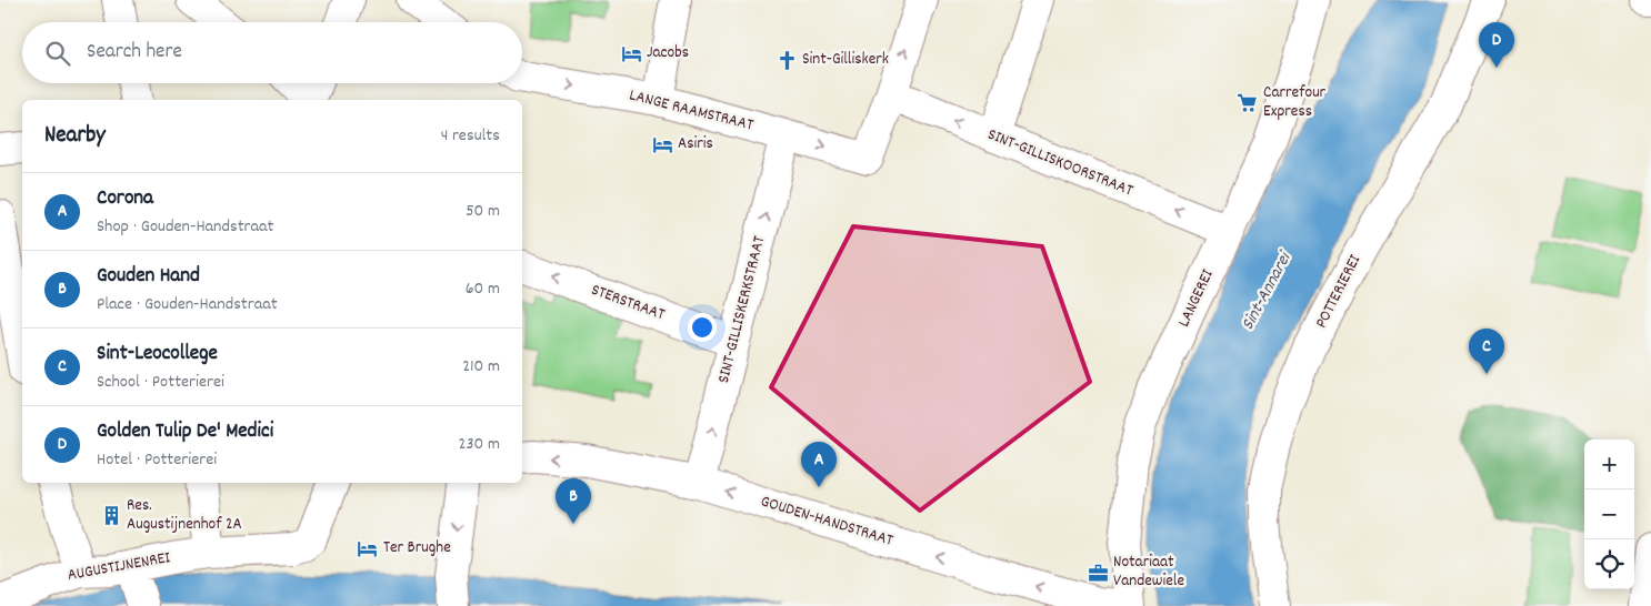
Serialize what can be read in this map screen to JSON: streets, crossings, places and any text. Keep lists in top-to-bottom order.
{
  "streets": {
    "street": [
      "LANGE RAAMSTRAAT",
      "SINT-GILLISKOORSTRAAT",
      "POTTERIEREI",
      "LANGEREI",
      "STERSTRAAT",
      "SINT-GILLISKERKSTRAAT",
      "GOUDEN-HANDSTRAAT",
      "AUGUSTIJNENREI"
    ]
  },
  "crossings": [
    ["LANGE RAAMSTRAAT", "SINT-GILLISKOORSTRAAT"],
    ["LANGE RAAMSTRAAT", "SINT-GILLISKERKSTRAAT"],
    ["SINT-GILLISKOORSTRAAT", "LANGEREI"],
    ["LANGEREI", "GOUDEN-HANDSTRAAT"],
    ["STERSTRAAT", "SINT-GILLISKERKSTRAAT"],
    ["SINT-GILLISKERKSTRAAT", "GOUDEN-HANDSTRAAT"]
  ],
  "one_way": [
    "LANGE RAAMSTRAAT",
    "SINT-GILLISKOORSTRAAT",
    "STERSTRAAT",
    "SINT-GILLISKERKSTRAAT",
    "GOUDEN-HANDSTRAAT"
  ],
  "water": ["Sint-Annarei"],
  "places": {
    "hotel": ["Jacobs", "Asiris", "Ter Brughe"],
    "church": ["Sint-Gilliskerk"],
    "supermarket": ["Carrefour Express"],
    "building": ["Res. Augustijnenhof 2A"],
    "office": ["Notariaat Vandewiele"]
  },
  "page": {
    "pins": [
      "D",
      "C",
      "A",
      "B"
    ],
    "search": "Search here",
    "heading": ["Nearby", "4 results"],
    "list": [
      {
        "mark": "A",
        "name": "Corona",
        "note": "Shop · Gouden-Handstraat",
        "value": "50 m"
      },
      {
        "mark": "B",
        "name": "Gouden Hand",
        "note": "Place · Gouden-Handstraat",
        "value": "60 m"
      },
      {
        "mark": "C",
        "name": "Sint-Leocollege",
        "note": "School · Potterierei",
        "value": "210 m"
      },
      {
        "mark": "D",
        "name": "Golden Tulip De' Medici",
        "note": "Hotel · Potterierei",
        "value": "230 m"
      }
    ],
    "map_buttons": ["+", "−"]
  }
}
